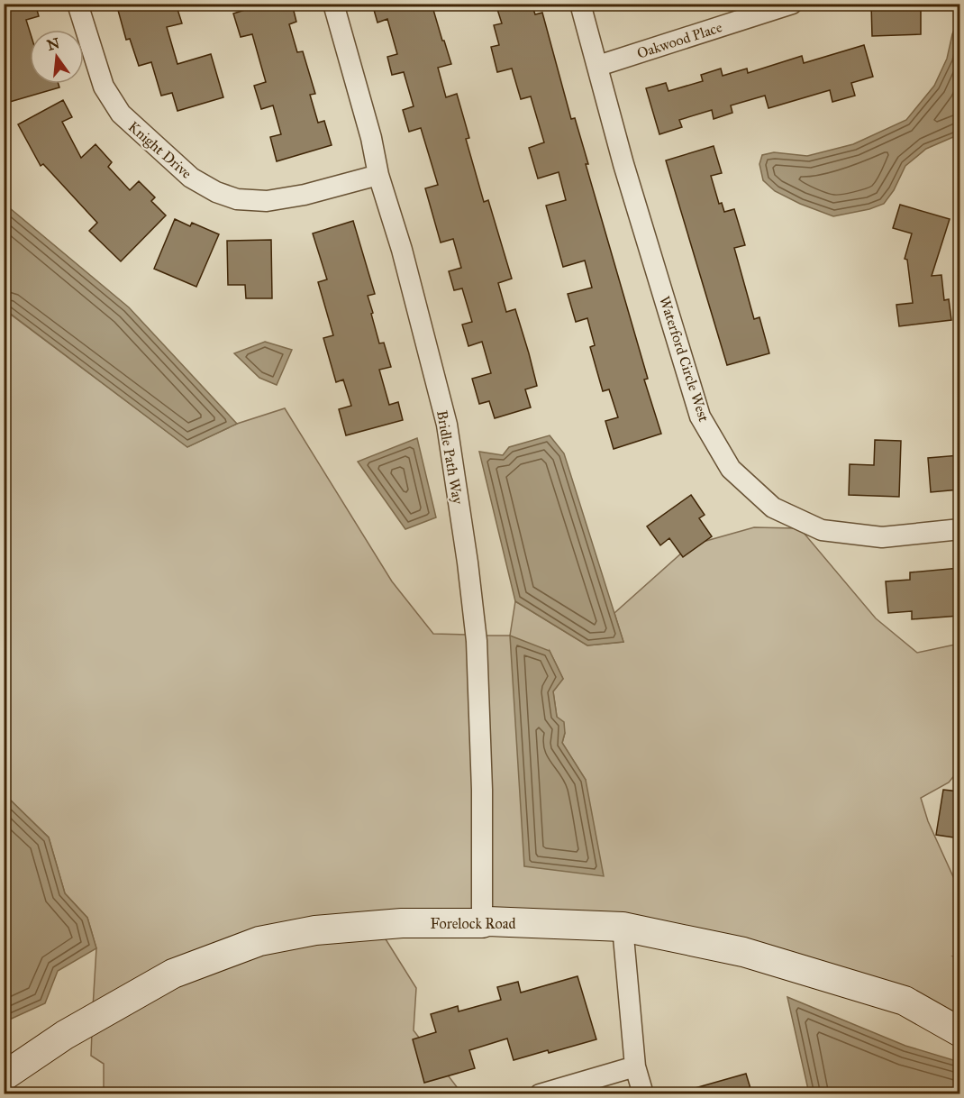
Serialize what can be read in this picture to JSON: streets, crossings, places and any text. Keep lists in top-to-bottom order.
{
  "streets": {
    "street": [
      "Oakwood Place",
      "Knight Drive",
      "Waterford Circle West",
      "Bridle Path Way",
      "Forelock Road"
    ]
  },
  "crossings": [
    ["Oakwood Place", "Waterford Circle West"],
    ["Knight Drive", "Bridle Path Way"],
    ["Bridle Path Way", "Forelock Road"]
  ],
  "north": "top"
}
